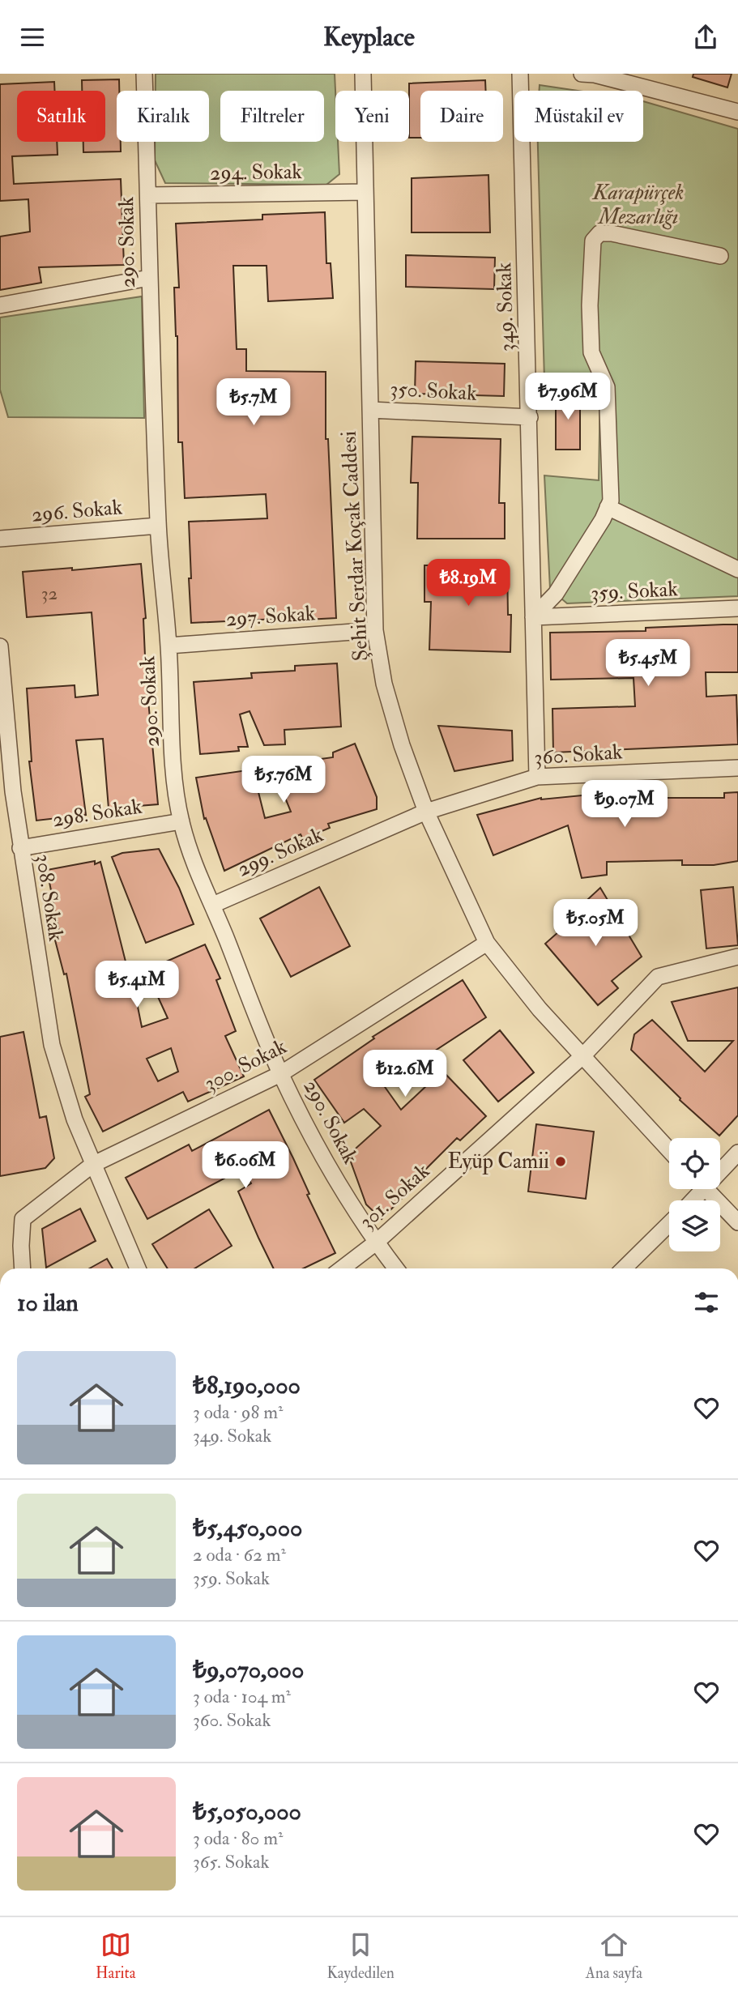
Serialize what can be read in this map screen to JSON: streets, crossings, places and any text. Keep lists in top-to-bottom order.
{
  "streets": {
    "street": [
      "294. Sokak",
      "290. Sokak",
      "349. Sokak",
      "350. Sokak",
      "296. Sokak",
      "Şehit Serdar Koçak Caddesi",
      "359. Sokak",
      "297. Sokak",
      "360. Sokak",
      "298. Sokak",
      "299. Sokak",
      "308. Sokak",
      "300. Sokak",
      "301. Sokak"
    ]
  },
  "crossings": [
    ["294. Sokak", "290. Sokak"],
    ["294. Sokak", "Şehit Serdar Koçak Caddesi"],
    ["290. Sokak", "296. Sokak"],
    ["290. Sokak", "297. Sokak"],
    ["290. Sokak", "298. Sokak"],
    ["290. Sokak", "299. Sokak"],
    ["290. Sokak", "300. Sokak"],
    ["290. Sokak", "301. Sokak"],
    ["349. Sokak", "350. Sokak"],
    ["349. Sokak", "359. Sokak"],
    ["349. Sokak", "360. Sokak"],
    ["350. Sokak", "Şehit Serdar Koçak Caddesi"],
    ["Şehit Serdar Koçak Caddesi", "297. Sokak"],
    ["Şehit Serdar Koçak Caddesi", "360. Sokak"],
    ["Şehit Serdar Koçak Caddesi", "299. Sokak"],
    ["Şehit Serdar Koçak Caddesi", "300. Sokak"],
    ["Şehit Serdar Koçak Caddesi", "301. Sokak"],
    ["360. Sokak", "299. Sokak"],
    ["298. Sokak", "308. Sokak"],
    ["308. Sokak", "300. Sokak"]
  ],
  "parks": ["Karapürçek Mezarlığı"],
  "places": ["Eyüp Camii"],
  "house_numbers": ["32"],
  "page": {
    "header": "Keyplace",
    "chip": [
      "Satılık",
      "Kiralık",
      "Filtreler",
      "Yeni",
      "Daire",
      "Müstakil ev"
    ],
    "price": [
      "₺7.96M",
      "₺5.7M",
      "₺8.19M",
      "₺5.45M",
      "₺5.76M",
      "₺9.07M",
      "₺5.05M",
      "₺5.41M",
      "₺12.6M",
      "₺6.06M"
    ],
    "heading": "10 ilan",
    "list": [
      {
        "name": "₺8,190,000",
        "note": "3 oda · 98 m² · 349. Sokak"
      },
      {
        "name": "₺5,450,000",
        "note": "2 oda · 62 m² · 359. Sokak"
      },
      {
        "name": "₺9,070,000",
        "note": "3 oda · 104 m² · 360. Sokak"
      },
      {
        "name": "₺5,050,000",
        "note": "3 oda · 80 m² · 365. Sokak"
      }
    ],
    "tabs": ["Harita", "Kaydedilen", "Ana sayfa"]
  }
}
